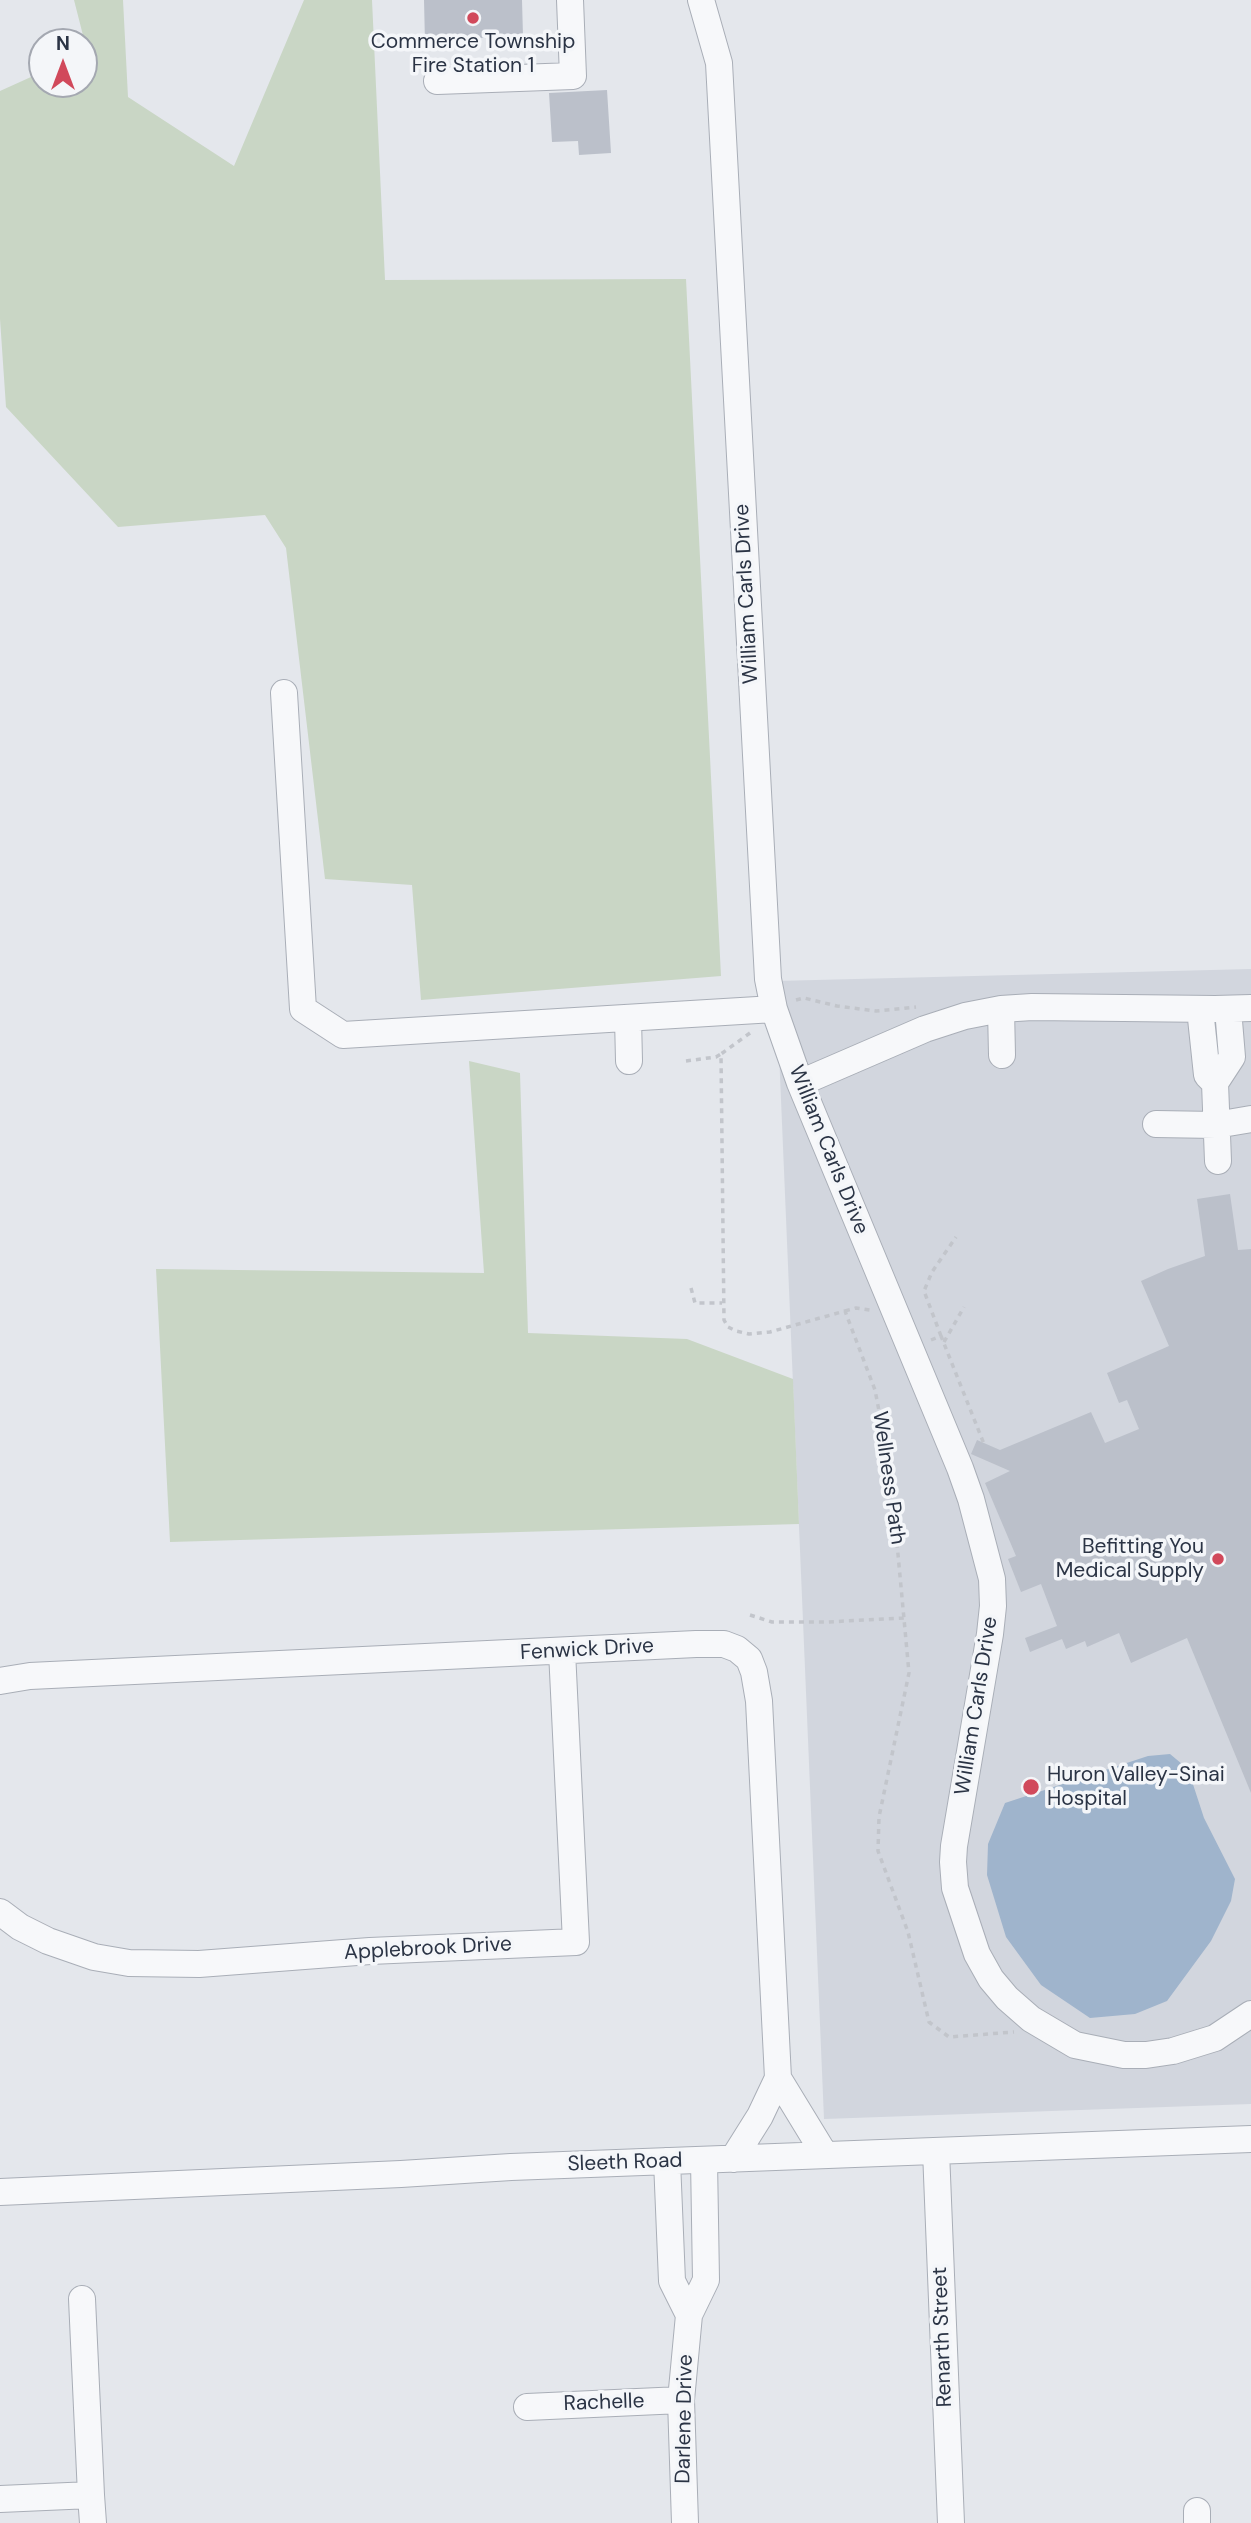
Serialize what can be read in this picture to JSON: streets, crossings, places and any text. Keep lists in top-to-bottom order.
{
  "streets": {
    "street": [
      "William Carls Drive",
      "Fenwick Drive",
      "Applebrook Drive",
      "Sleeth Road",
      "Renarth Street",
      "Rachelle",
      "Darlene Drive"
    ],
    "path": ["Wellness Path"]
  },
  "crossings": [
    ["Fenwick Drive", "Applebrook Drive"],
    ["Fenwick Drive", "Sleeth Road"],
    ["Sleeth Road", "Renarth Street"],
    ["Sleeth Road", "Darlene Drive"],
    ["Rachelle", "Darlene Drive"]
  ],
  "places": ["Commerce Township Fire Station 1", "Befitting You Medical Supply", "Huron Valley-Sinai Hospital"],
  "north": "top"
}
